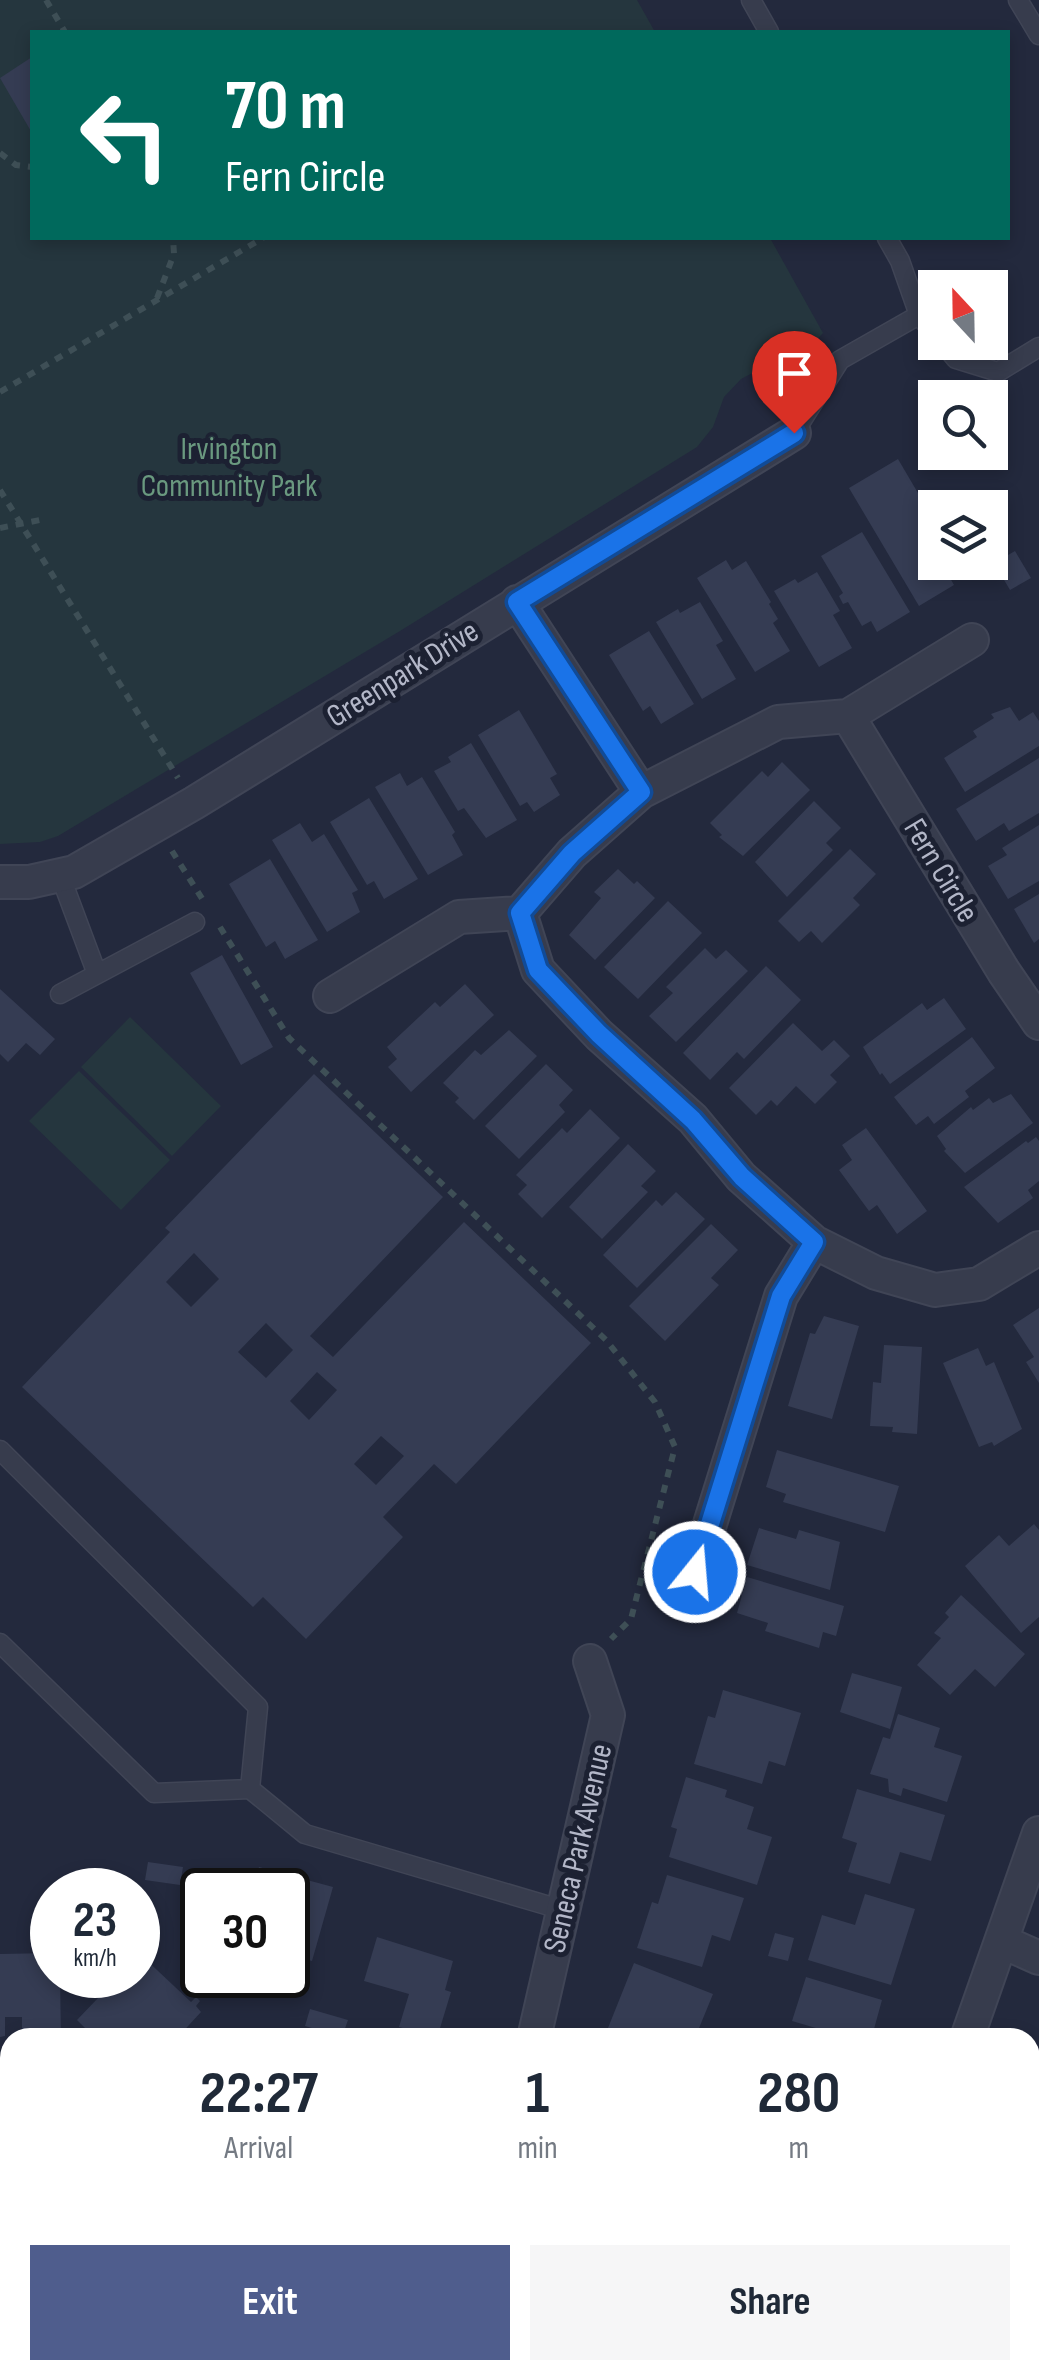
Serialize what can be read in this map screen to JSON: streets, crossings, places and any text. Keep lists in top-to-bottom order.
{
  "streets": {
    "street": ["Greenpark Drive", "Fern Circle", "Seneca Park Avenue"]
  },
  "parks": ["Irvington Community Park"],
  "north": "top",
  "page": {
    "turn": ["70 m", "Fern Circle"],
    "speed": "23 km/h",
    "limit": "30",
    "eta": [
      "22:27",
      "Arrival",
      "1",
      "min",
      "280",
      "m"
    ],
    "buttons": ["Exit", "Share"]
  }
}
